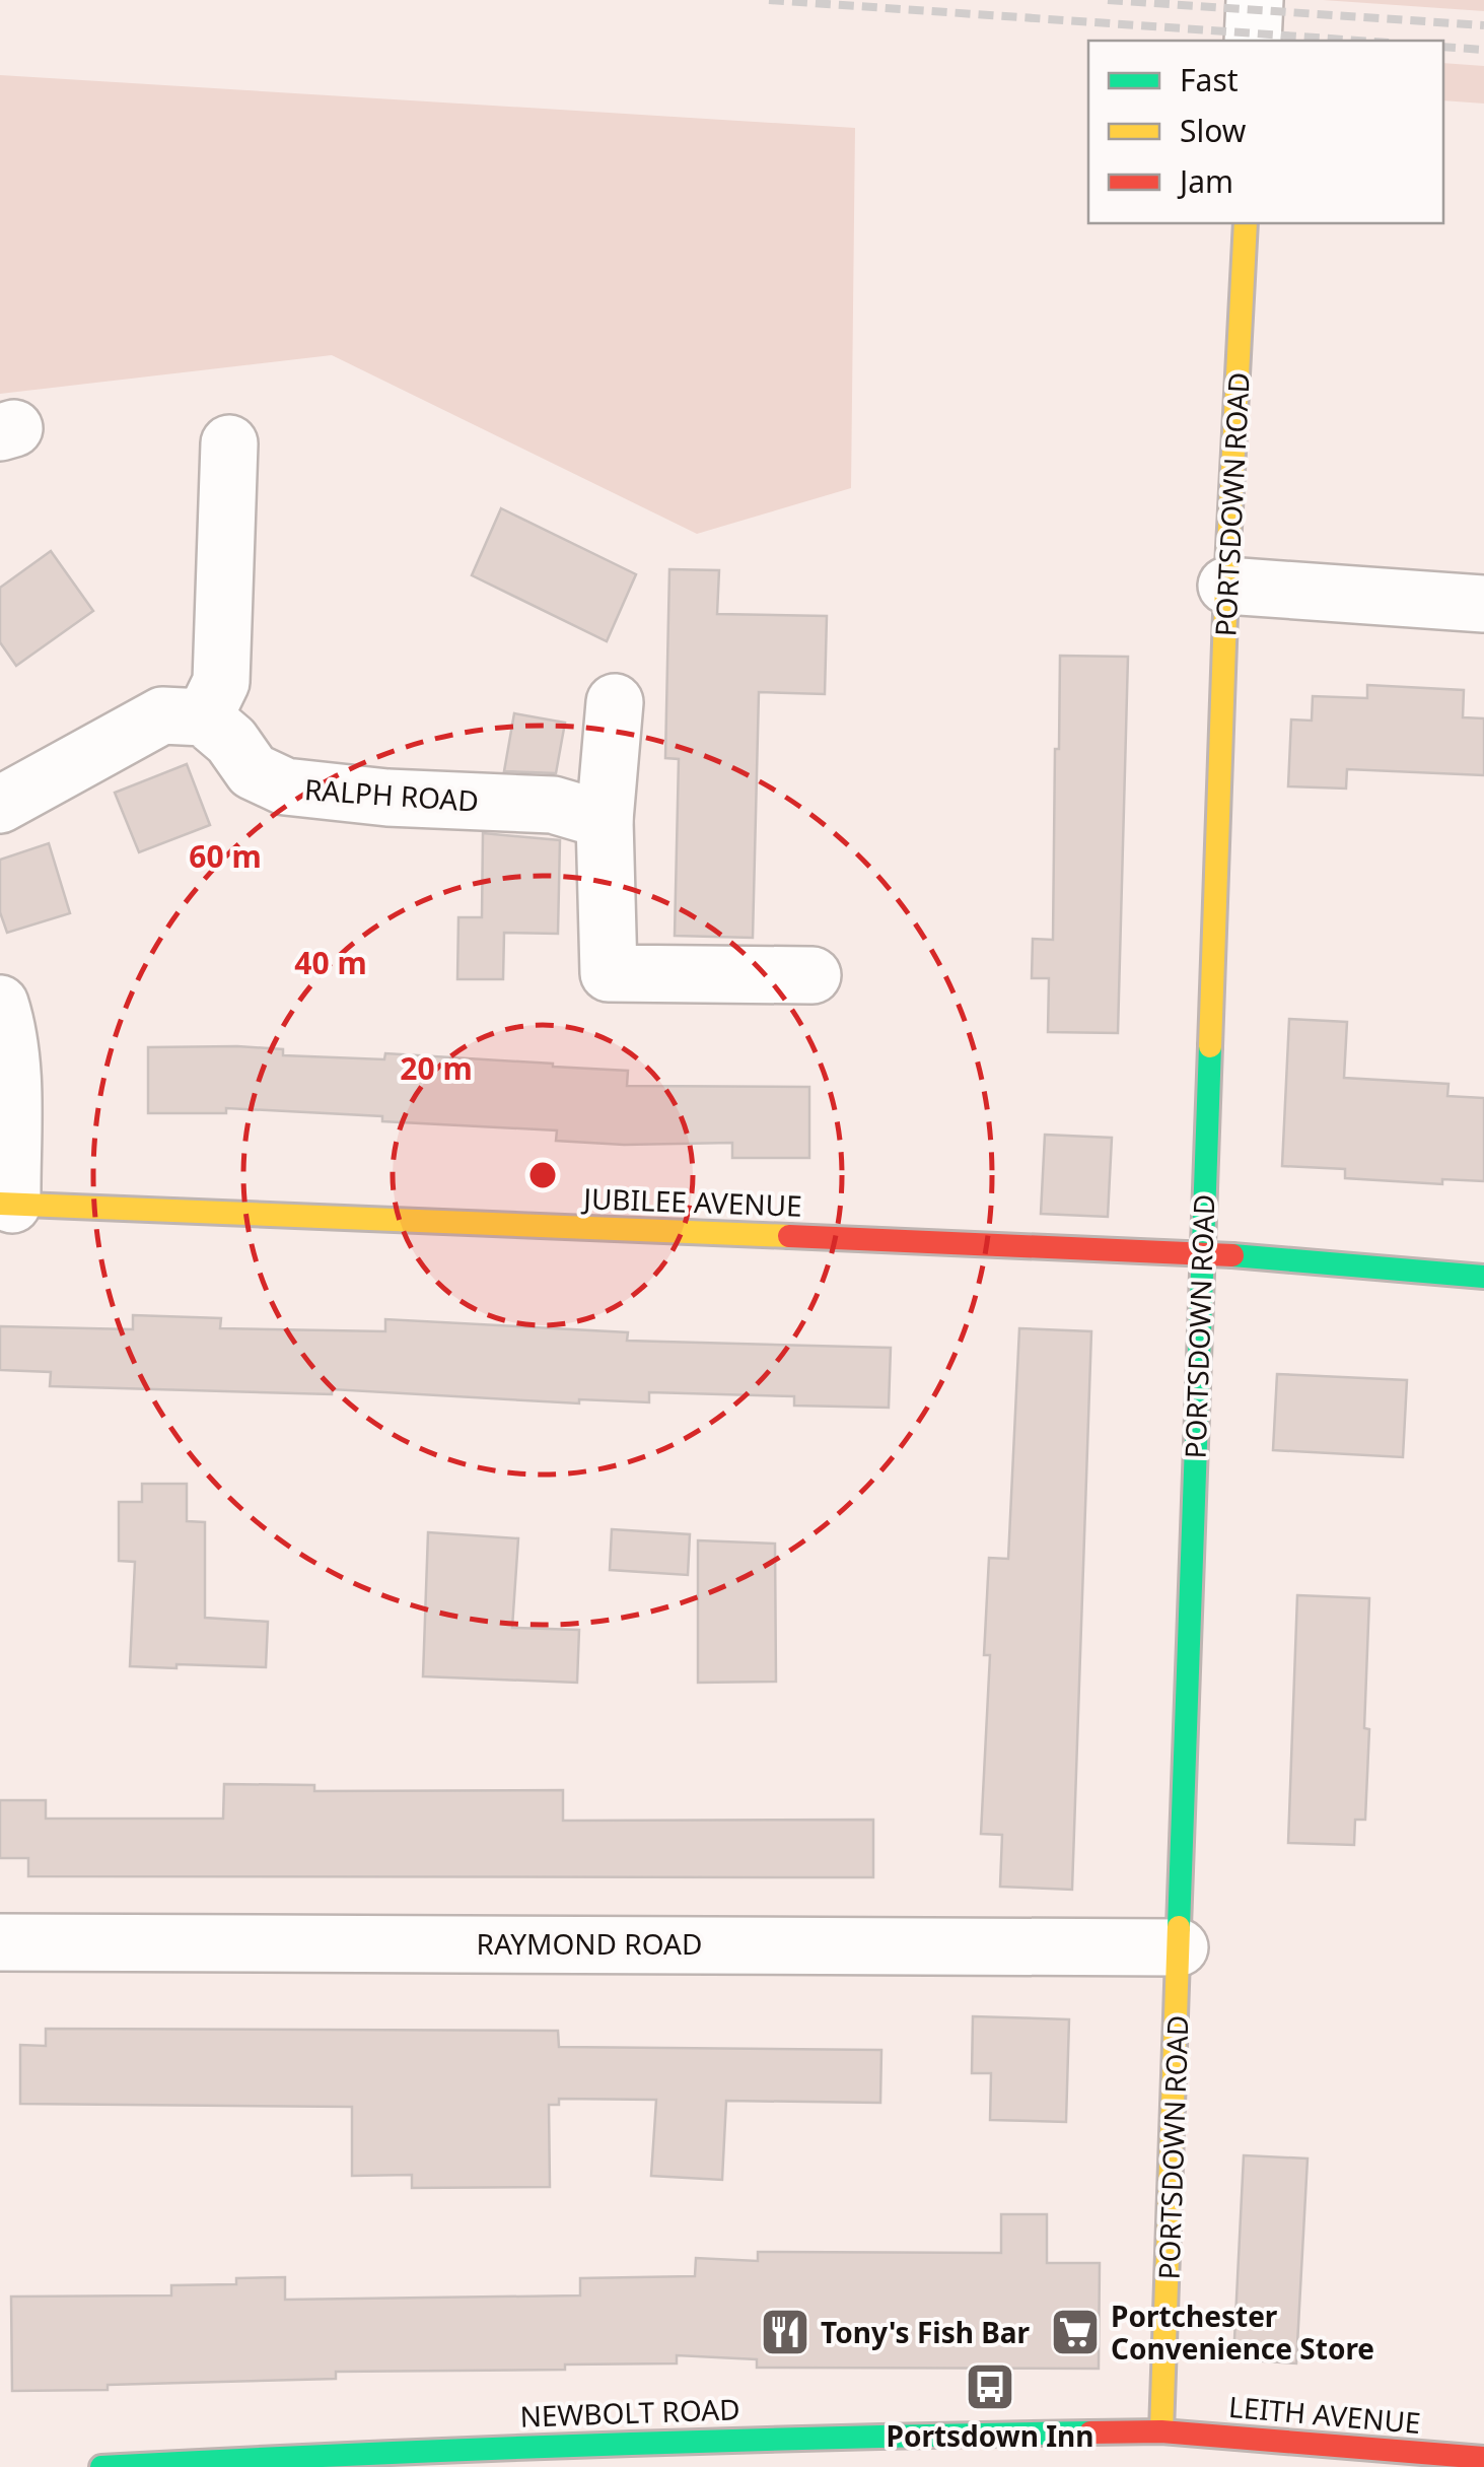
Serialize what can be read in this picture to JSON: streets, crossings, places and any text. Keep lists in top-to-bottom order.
{
  "streets": {
    "street": [
      "PORTSDOWN ROAD",
      "RALPH ROAD",
      "JUBILEE AVENUE",
      "RAYMOND ROAD",
      "NEWBOLT ROAD",
      "LEITH AVENUE"
    ]
  },
  "crossings": [
    ["PORTSDOWN ROAD", "JUBILEE AVENUE"],
    ["PORTSDOWN ROAD", "RAYMOND ROAD"],
    ["PORTSDOWN ROAD", "NEWBOLT ROAD"],
    ["PORTSDOWN ROAD", "LEITH AVENUE"],
    ["NEWBOLT ROAD", "LEITH AVENUE"]
  ],
  "places": {
    "restaurant": ["Tony's Fish Bar"],
    "supermarket": ["Portchester Convenience Store"],
    "bus stop": ["Portsdown Inn"]
  },
  "legend": ["Fast", "Slow", "Jam"],
  "rings": ["60 m", "40 m", "20 m"]
}
